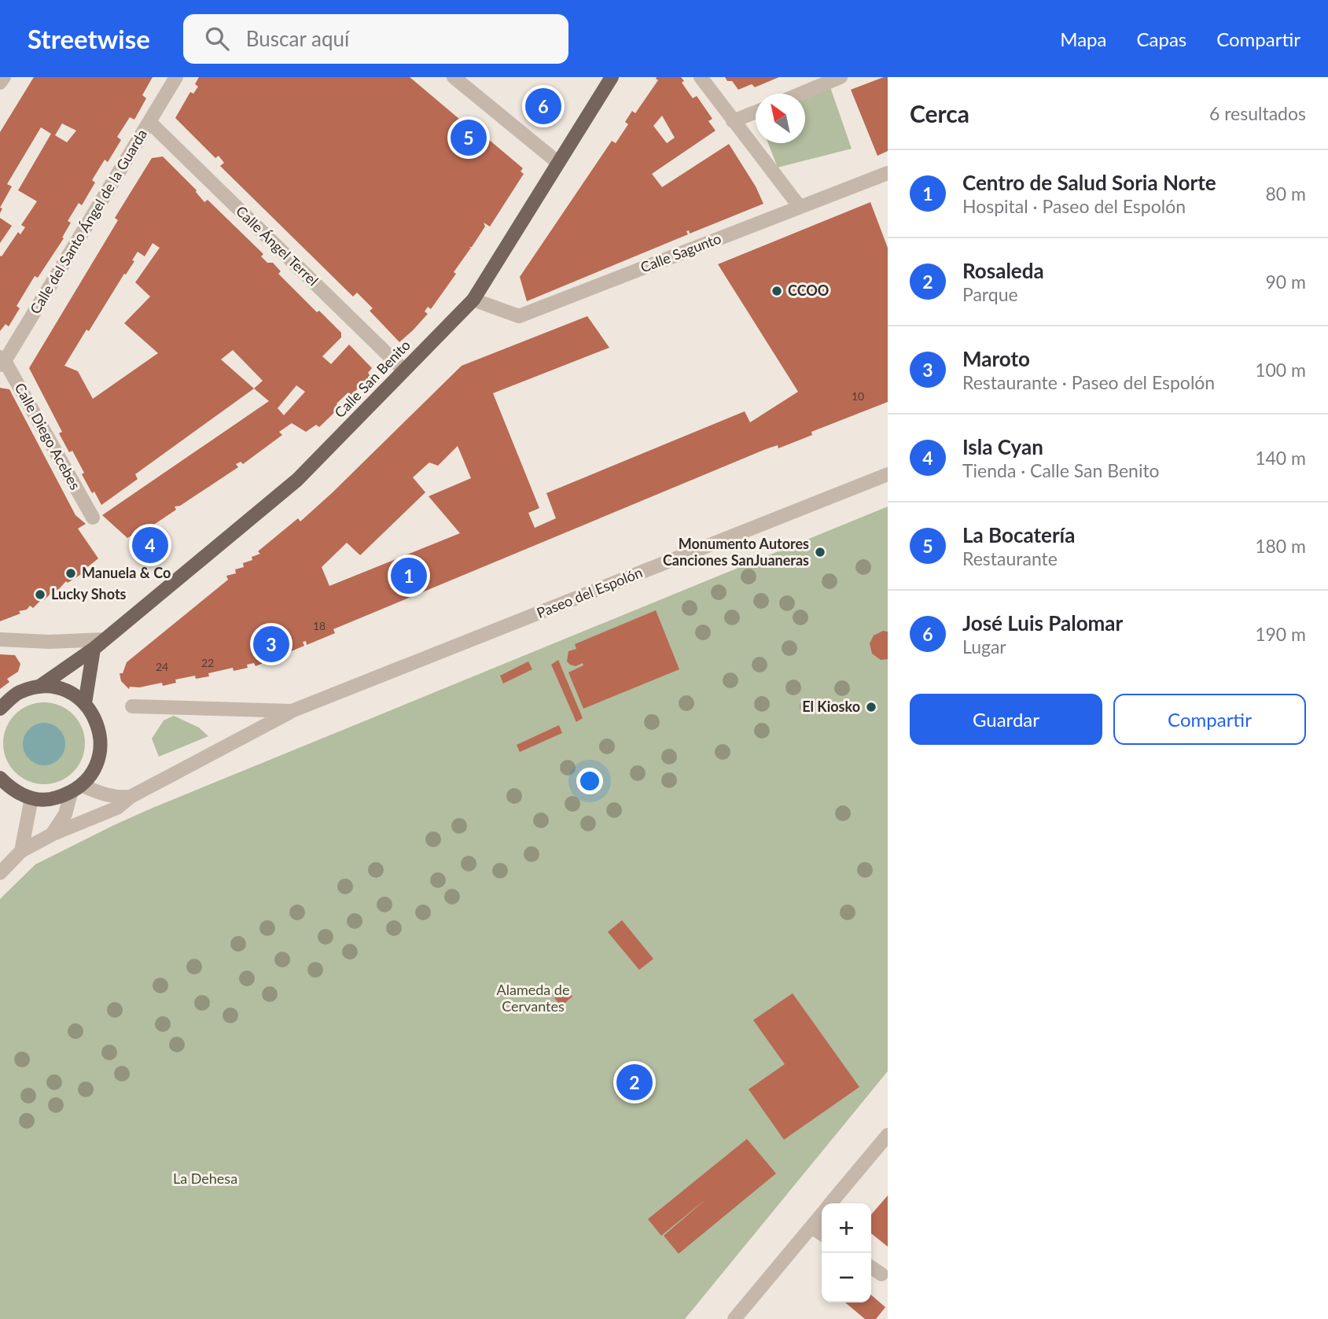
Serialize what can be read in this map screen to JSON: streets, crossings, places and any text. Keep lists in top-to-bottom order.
{
  "streets": {
    "main road": ["Calle San Benito"],
    "street": [
      "Calle del Santo Ángel de la Guarda",
      "Calle Ángel Terrel",
      "Calle Sagunto",
      "Calle Diego Acebes",
      "Paseo del Espolón"
    ]
  },
  "crossings": [
    ["Calle del Santo Ángel de la Guarda", "Calle Ángel Terrel"],
    ["Calle del Santo Ángel de la Guarda", "Calle Diego Acebes"],
    ["Calle Ángel Terrel", "Calle San Benito"],
    ["Calle Sagunto", "Calle San Benito"]
  ],
  "parks": ["Alameda de Cervantes", "La Dehesa"],
  "places": [
    "CCOO",
    "Monumento Autores Canciones SanJuaneras",
    "Manuela & Co",
    "Lucky Shots",
    "El Kiosko"
  ],
  "house_numbers": [
    "10",
    "18",
    "22",
    "24"
  ],
  "north": "top left",
  "page": {
    "header": "Streetwise",
    "search": "Buscar aquí",
    "nav": ["Mapa", "Capas", "Compartir"],
    "heading": ["Cerca", "6 resultados"],
    "pins": [
      "6",
      "5",
      "4",
      "1",
      "3",
      "2"
    ],
    "list": [
      {
        "mark": "1",
        "name": "Centro de Salud Soria Norte",
        "note": "Hospital · Paseo del Espolón",
        "value": "80 m"
      },
      {
        "mark": "2",
        "name": "Rosaleda",
        "note": "Parque",
        "value": "90 m"
      },
      {
        "mark": "3",
        "name": "Maroto",
        "note": "Restaurante · Paseo del Espolón",
        "value": "100 m"
      },
      {
        "mark": "4",
        "name": "Isla Cyan",
        "note": "Tienda · Calle San Benito",
        "value": "140 m"
      },
      {
        "mark": "5",
        "name": "La Bocatería",
        "note": "Restaurante",
        "value": "180 m"
      },
      {
        "mark": "6",
        "name": "José Luis Palomar",
        "note": "Lugar",
        "value": "190 m"
      }
    ],
    "buttons": ["Guardar", "Compartir"],
    "map_buttons": ["+", "−"]
  }
}
